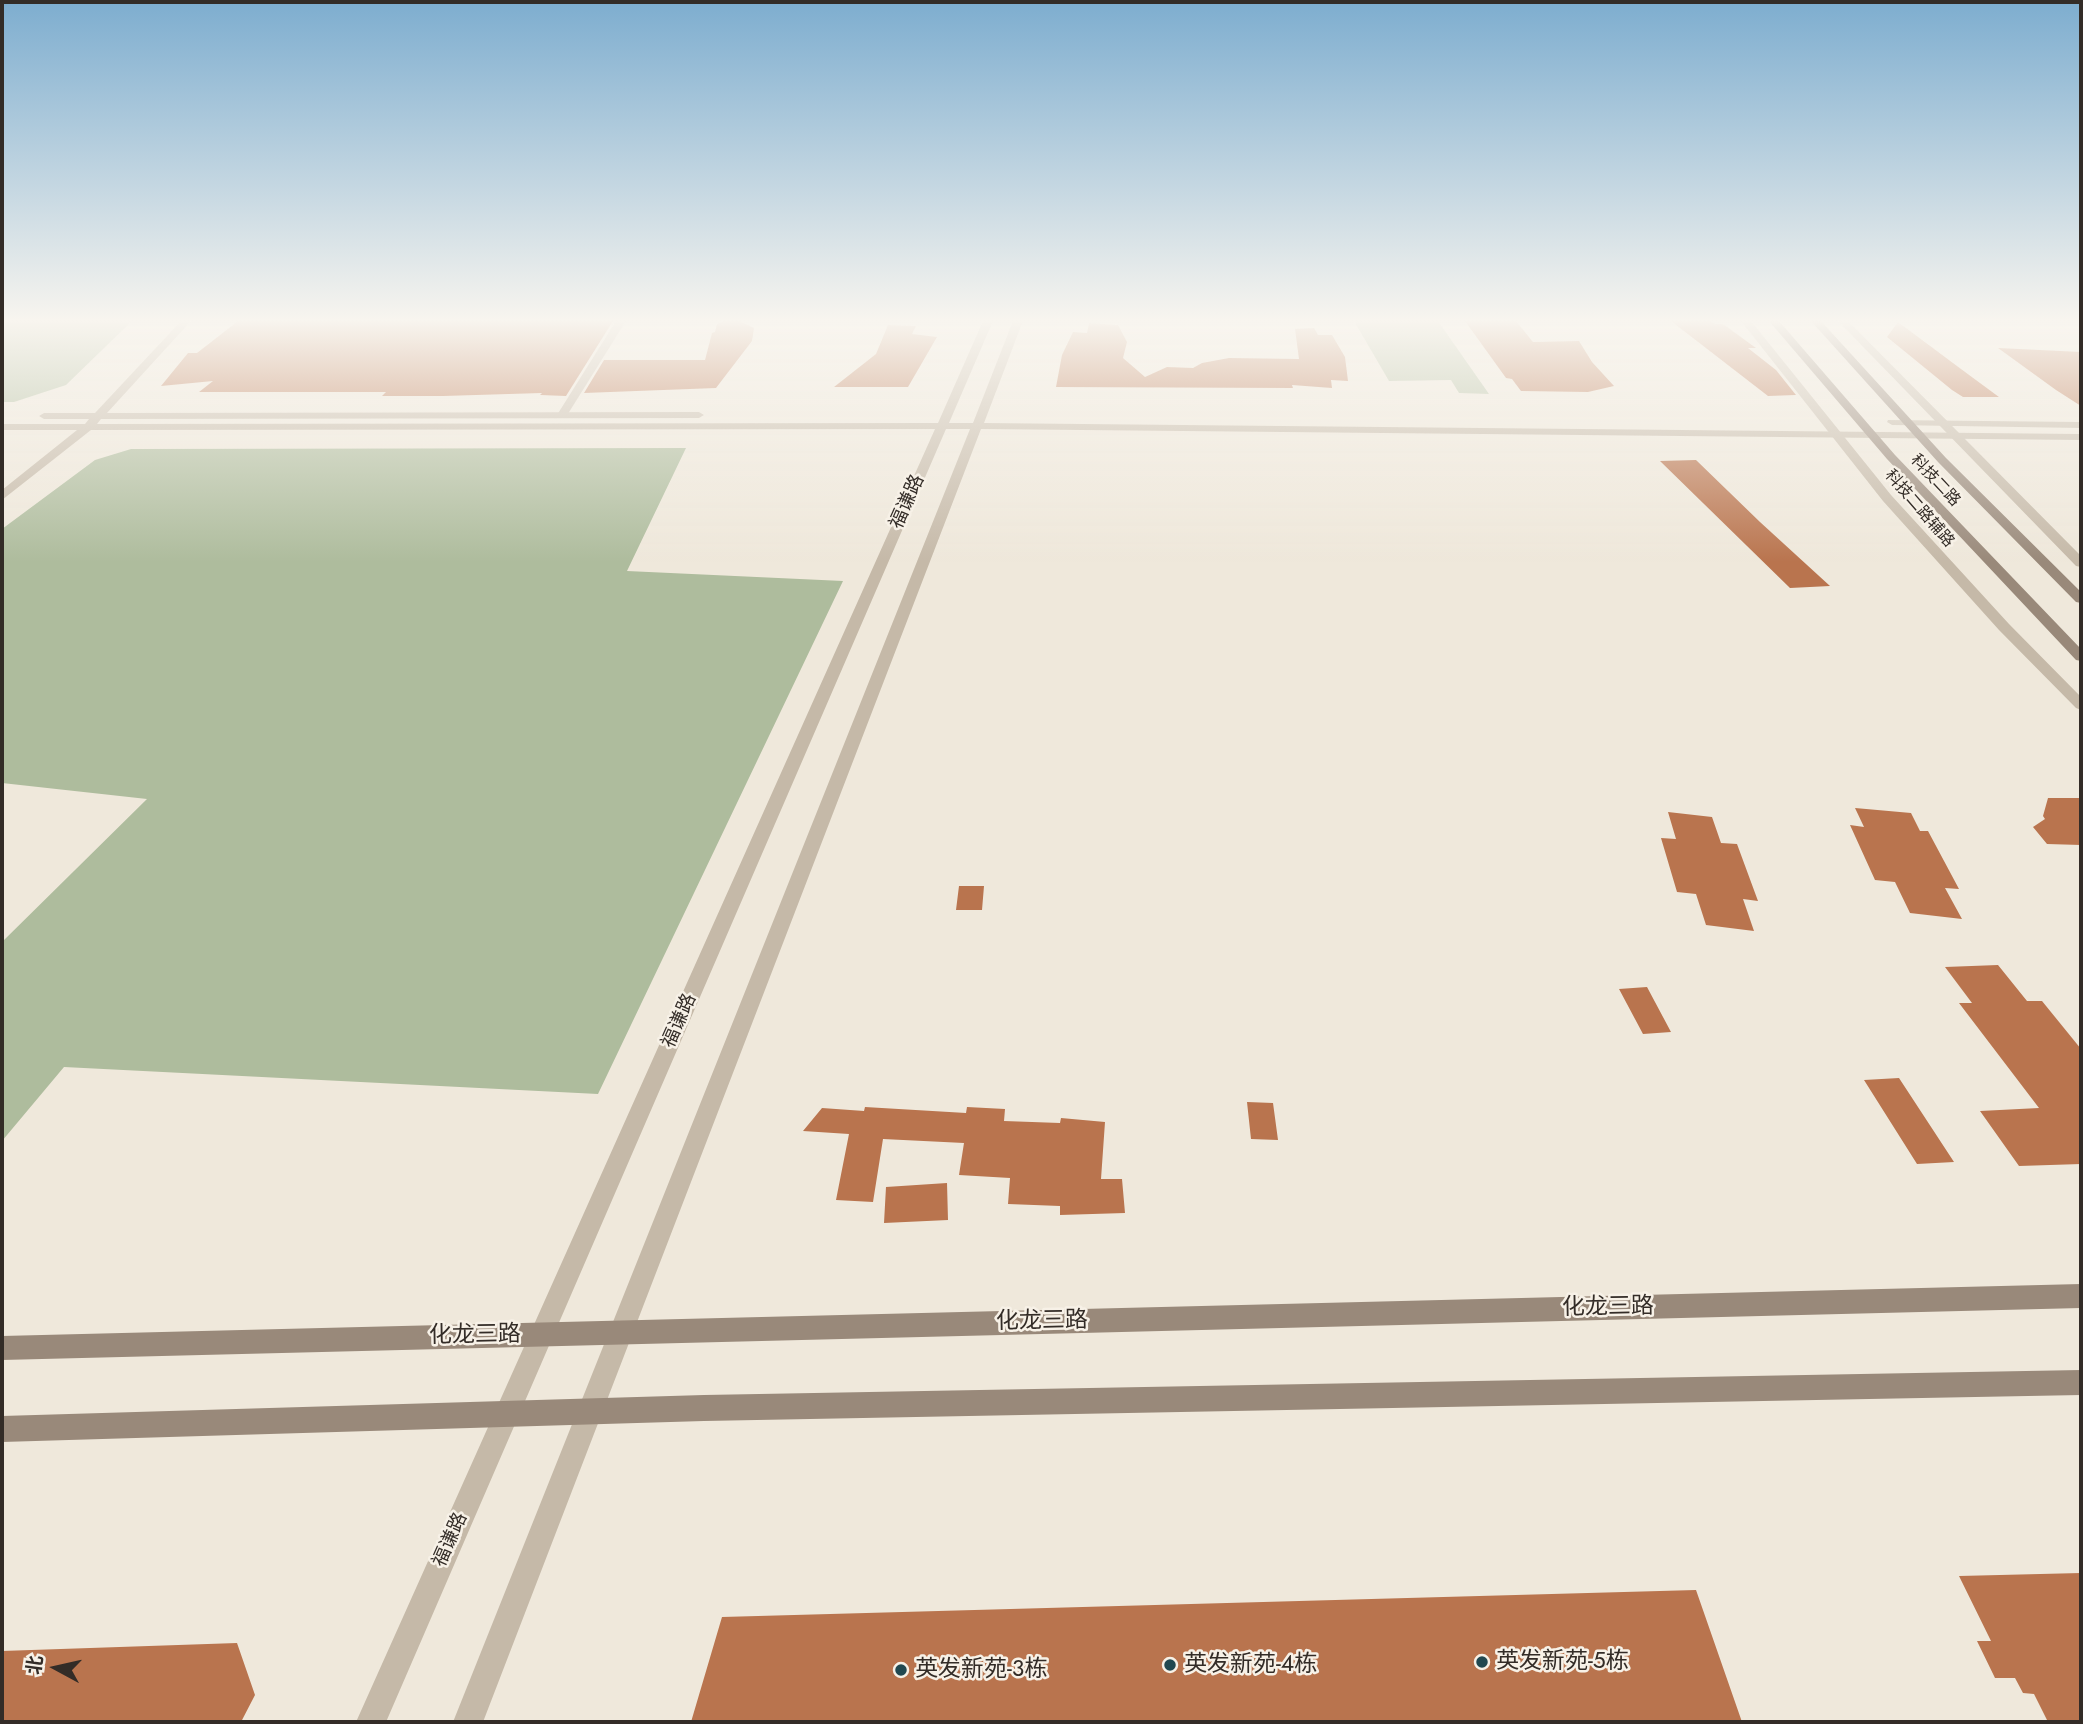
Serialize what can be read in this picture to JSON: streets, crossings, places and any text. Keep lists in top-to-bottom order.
{
  "streets": {
    "main road": ["科技二路", "化龙三路"],
    "street": ["福谦路", "科技二路辅路"]
  },
  "crossings": [
    ["福谦路", "化龙三路"]
  ],
  "places": ["英发新苑-5栋", "英发新苑-4栋", "英发新苑-3栋"],
  "north": "left"
}
